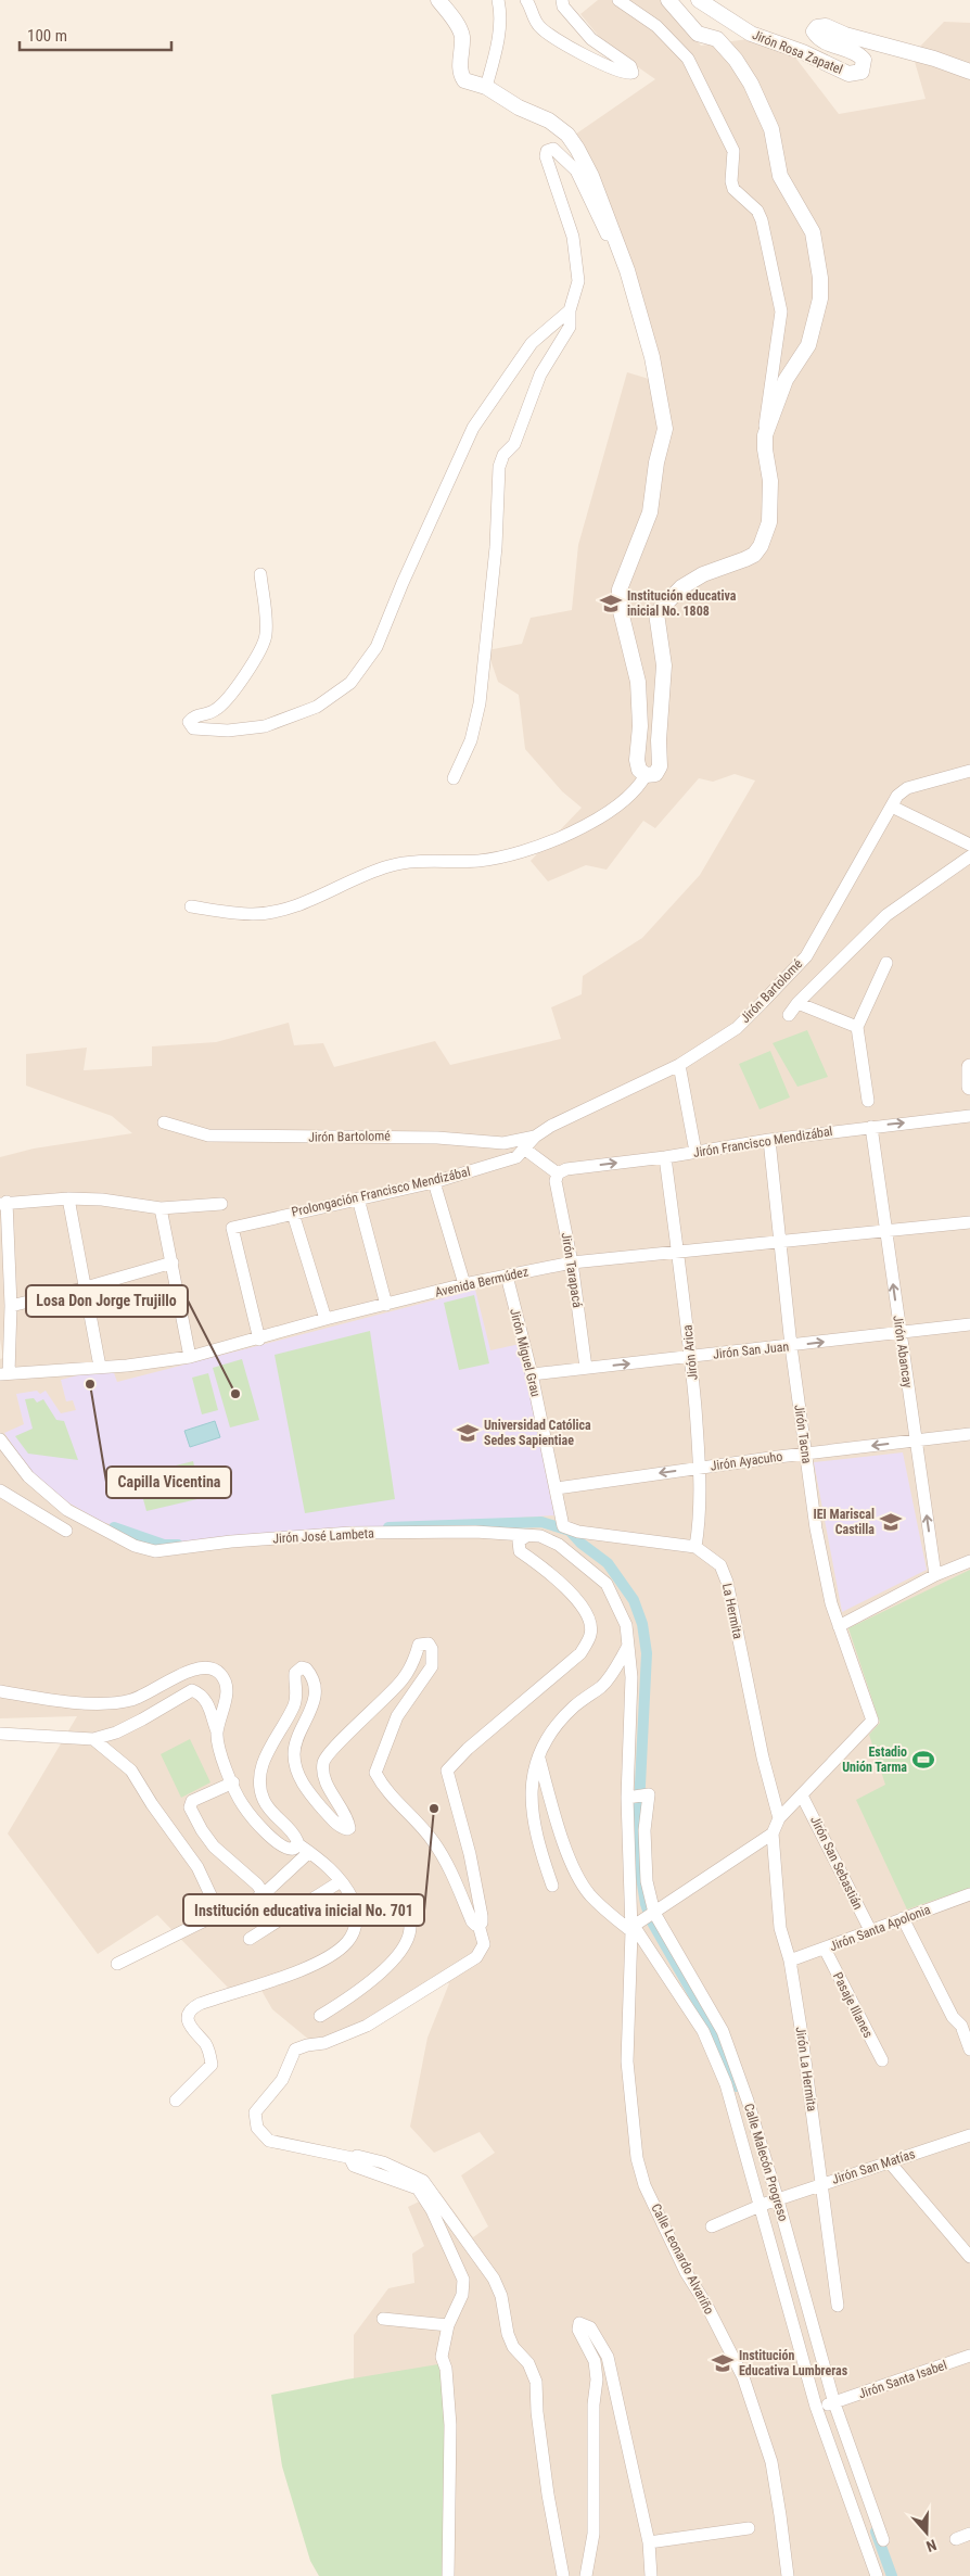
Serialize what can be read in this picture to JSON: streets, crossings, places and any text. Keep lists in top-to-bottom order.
{
  "streets": {
    "street": [
      "Jirón Rosa Zapatel",
      "Jirón Bartolomé",
      "Jirón Francisco Mendizábal",
      "Prolongación Francisco Mendizábal",
      "Jirón Tarapacá",
      "Avenida Bermúdez",
      "Jirón San Juan",
      "Jirón Abancay",
      "Jirón Miguel Grau",
      "Jirón Arica",
      "Jirón Tacna",
      "Jirón Ayacuho",
      "Jirón José Lambeta",
      "La Hermita",
      "Jirón San Sebastián",
      "Jirón Santa Apolonia",
      "Pasaje Illanes",
      "Jirón La Hermita",
      "Calle Malecón Progreso",
      "Jirón San Matías",
      "Calle Leonardo Alvariño",
      "Jirón Santa Isabel"
    ]
  },
  "crossings": [
    ["Jirón Bartolomé", "Prolongación Francisco Mendizábal"],
    ["Jirón Francisco Mendizábal", "Jirón Tarapacá"],
    ["Jirón Francisco Mendizábal", "Jirón Abancay"],
    ["Jirón Francisco Mendizábal", "Jirón Arica"],
    ["Jirón Francisco Mendizábal", "Jirón Tacna"],
    ["Prolongación Francisco Mendizábal", "Avenida Bermúdez"],
    ["Jirón Tarapacá", "Avenida Bermúdez"],
    ["Jirón Tarapacá", "Jirón San Juan"],
    ["Avenida Bermúdez", "Jirón Abancay"],
    ["Avenida Bermúdez", "Jirón Miguel Grau"],
    ["Avenida Bermúdez", "Jirón Arica"],
    ["Avenida Bermúdez", "Jirón Tacna"],
    ["Jirón San Juan", "Jirón Abancay"],
    ["Jirón San Juan", "Jirón Miguel Grau"],
    ["Jirón San Juan", "Jirón Arica"],
    ["Jirón San Juan", "Jirón Tacna"],
    ["Jirón Abancay", "Jirón Ayacuho"],
    ["Jirón Miguel Grau", "Jirón Ayacuho"],
    ["Jirón Miguel Grau", "La Hermita"],
    ["Jirón Arica", "Jirón Ayacuho"],
    ["Jirón Arica", "La Hermita"],
    ["Jirón Tacna", "Jirón Ayacuho"],
    ["Jirón Tacna", "Jirón San Sebastián"],
    ["Jirón José Lambeta", "Calle Malecón Progreso"],
    ["Jirón San Sebastián", "Jirón Santa Apolonia"],
    ["Jirón Santa Apolonia", "Pasaje Illanes"],
    ["Jirón Santa Apolonia", "Jirón La Hermita"],
    ["Jirón La Hermita", "Jirón San Matías"],
    ["Calle Malecón Progreso", "Jirón San Matías"],
    ["Calle Malecón Progreso", "Calle Leonardo Alvariño"],
    ["Calle Malecón Progreso", "Jirón Santa Isabel"]
  ],
  "one_way": [
    "Jirón Francisco Mendizábal",
    "Jirón San Juan",
    "Jirón Abancay",
    "Jirón Ayacuho"
  ],
  "places": {
    "school or university": [
      "Institución educativa inicial No. 1808",
      "Universidad Católica Sedes Sapientiae",
      "IEI Mariscal Castilla",
      "Institución Educativa Lumbreras"
    ],
    "other": ["Capilla Vicentina", "Losa Don Jorge Trujillo", "Institución educativa inicial No. 701"],
    "sports": ["Estadio Unión Tarma"]
  },
  "scale_bar": "100 m",
  "north": "bottom"
}
